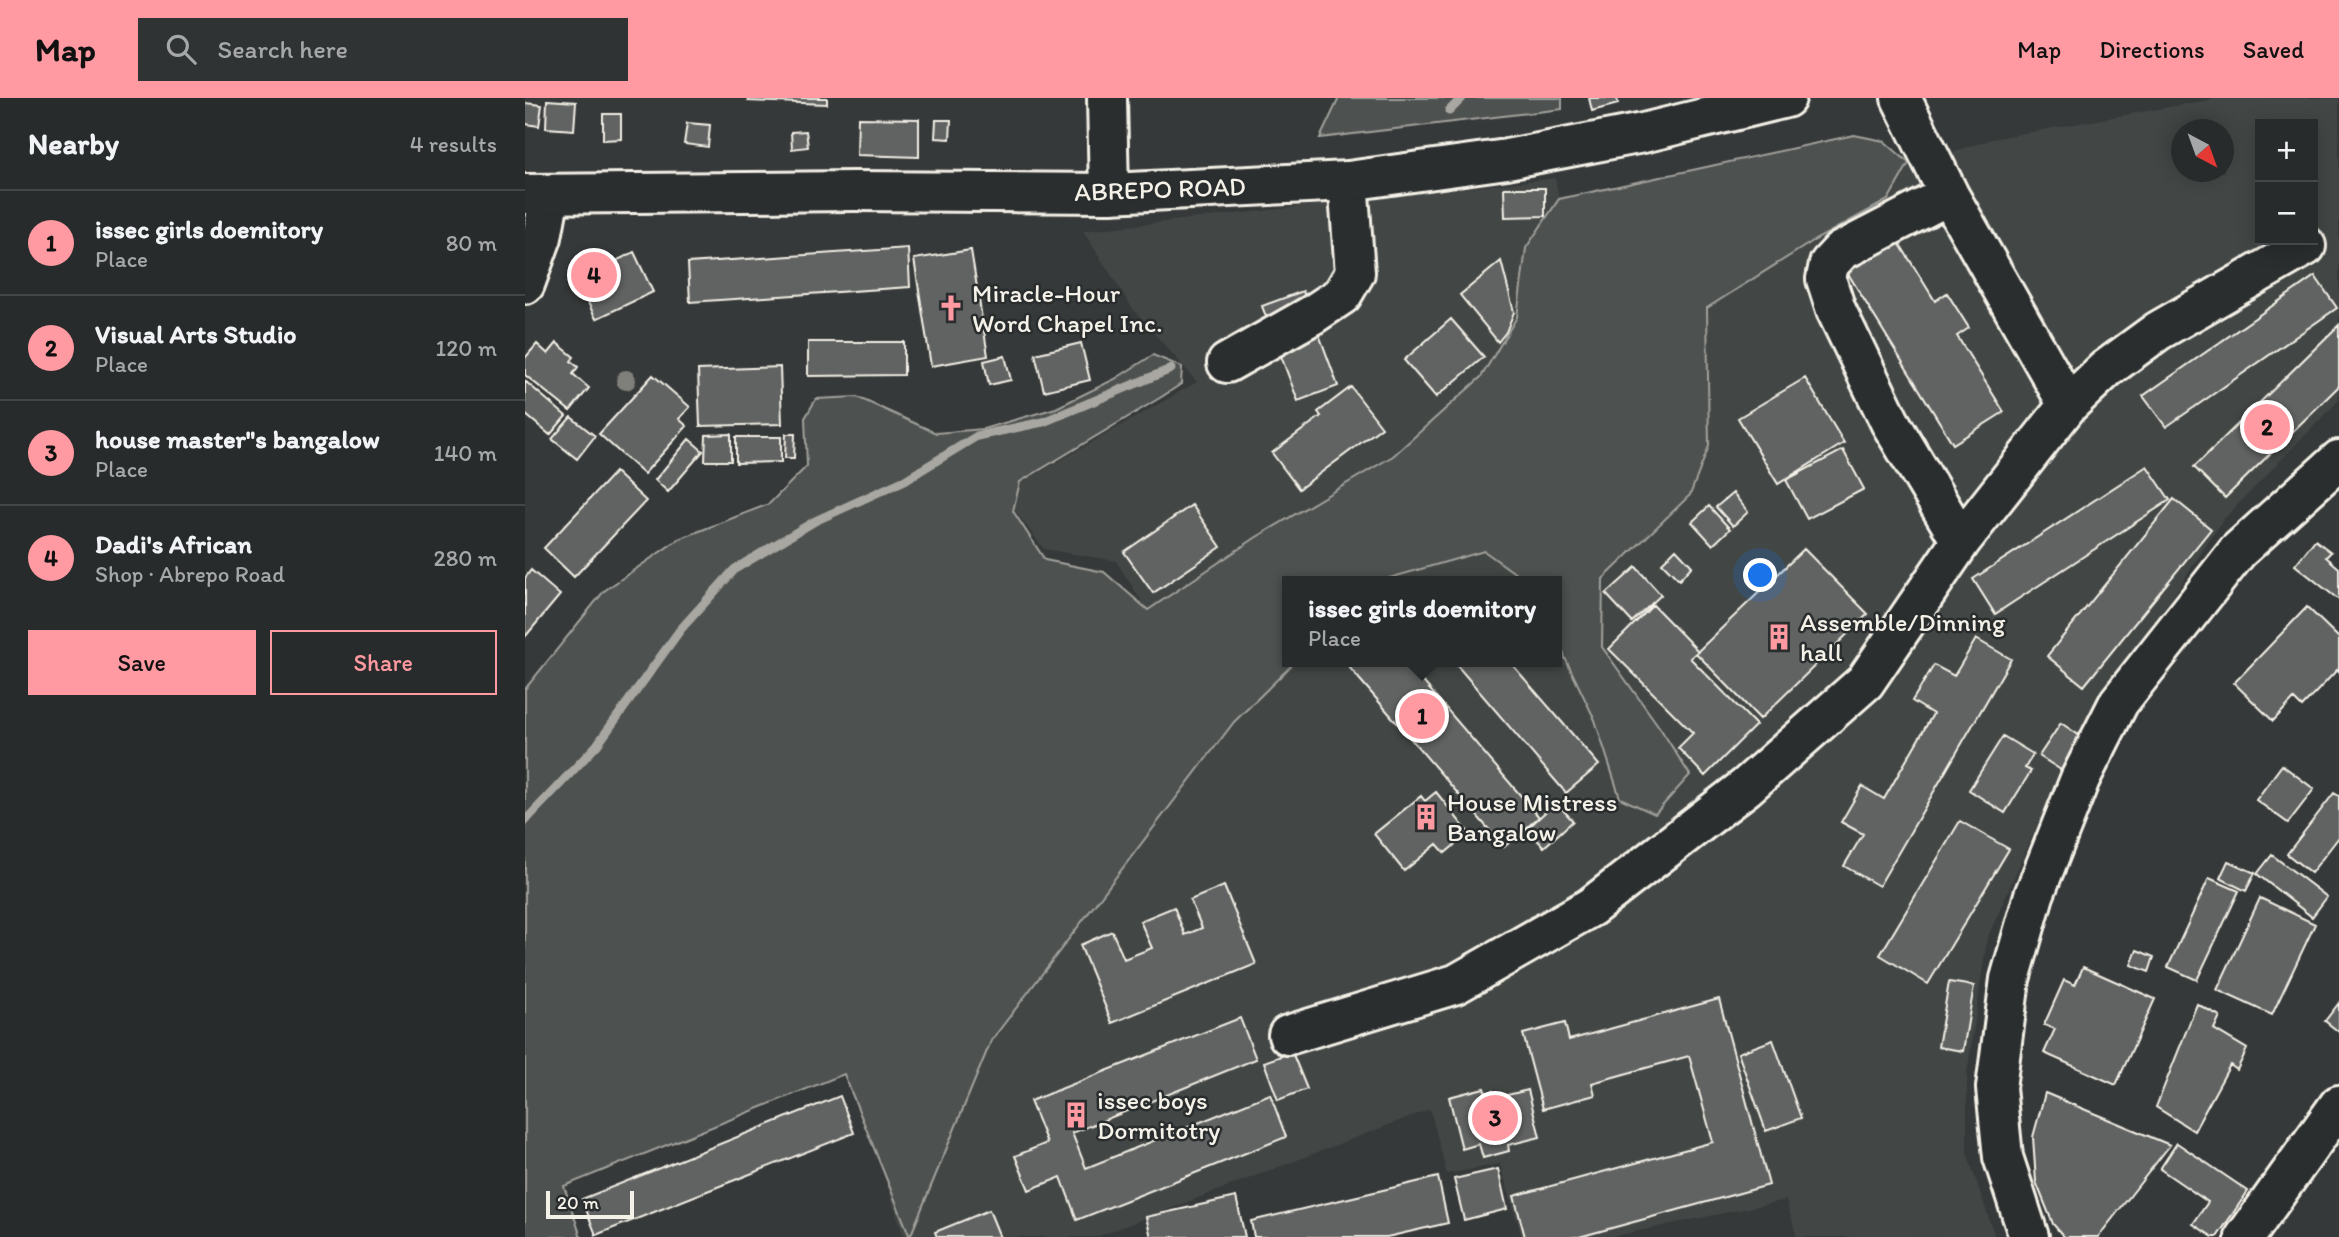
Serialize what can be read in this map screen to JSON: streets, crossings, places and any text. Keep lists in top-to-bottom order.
{
  "streets": {
    "street": ["ABREPO ROAD"]
  },
  "places": {
    "church": ["Miracle-Hour Word Chapel Inc."],
    "building": ["Assemble/Dinning hall", "House Mistress Bangalow", "issec boys Dormitotry"]
  },
  "scale_bar": "20 m",
  "north": "bottom right",
  "page": {
    "header": "Map",
    "search": "Search here",
    "nav": ["Map", "Directions", "Saved"],
    "heading": ["Nearby", "4 results"],
    "map_buttons": ["+", "−"],
    "list": [
      {
        "mark": "1",
        "name": "issec girls doemitory",
        "note": "Place",
        "value": "80 m"
      },
      {
        "mark": "2",
        "name": "Visual Arts Studio",
        "note": "Place",
        "value": "120 m"
      },
      {
        "mark": "3",
        "name": "house master\"s bangalow",
        "note": "Place",
        "value": "140 m"
      },
      {
        "mark": "4",
        "name": "Dadi's African",
        "note": "Shop · Abrepo Road",
        "value": "280 m"
      }
    ],
    "pins": [
      "4",
      "2",
      "1",
      "3"
    ],
    "popup": ["issec girls doemitory", "Place"],
    "buttons": ["Save", "Share"],
    "scale": "20 m"
  }
}
